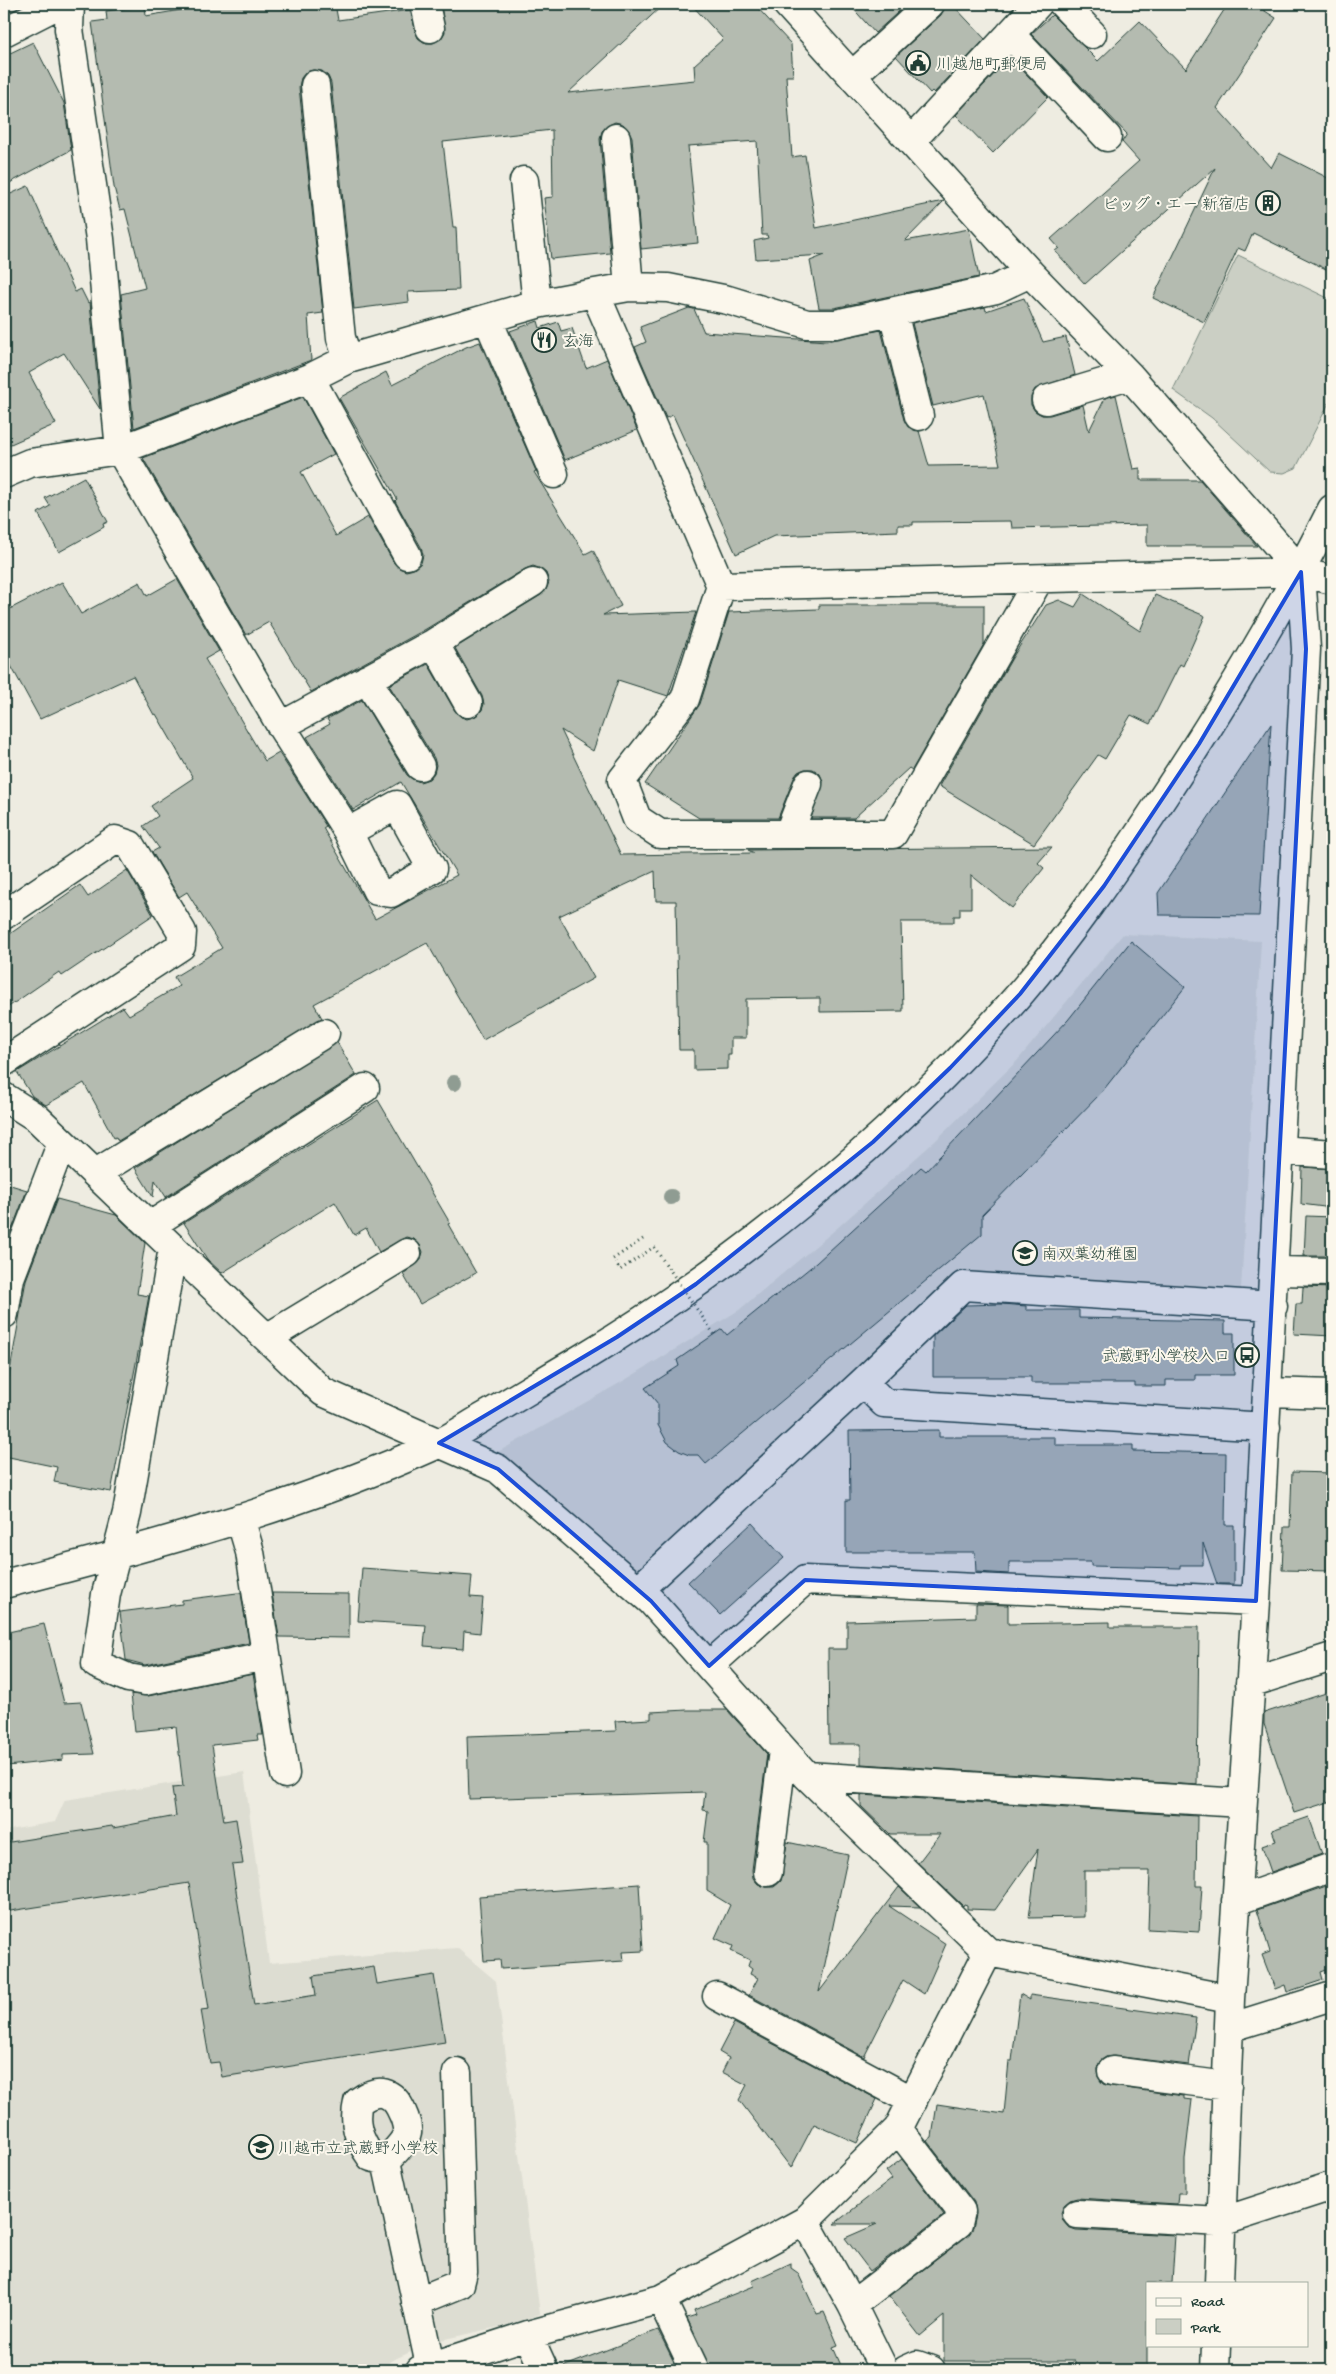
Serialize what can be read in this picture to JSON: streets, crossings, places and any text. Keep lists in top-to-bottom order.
{
  "places": {
    "public building": ["川越旭町郵便局"],
    "building": ["ビッグ・エー 新宿店"],
    "restaurant": ["玄海"],
    "school or university": ["南双葉幼稚園", "川越市立武蔵野小学校"],
    "bus stop": ["武蔵野小学校入口"]
  },
  "legend": ["Road", "Park"]
}
